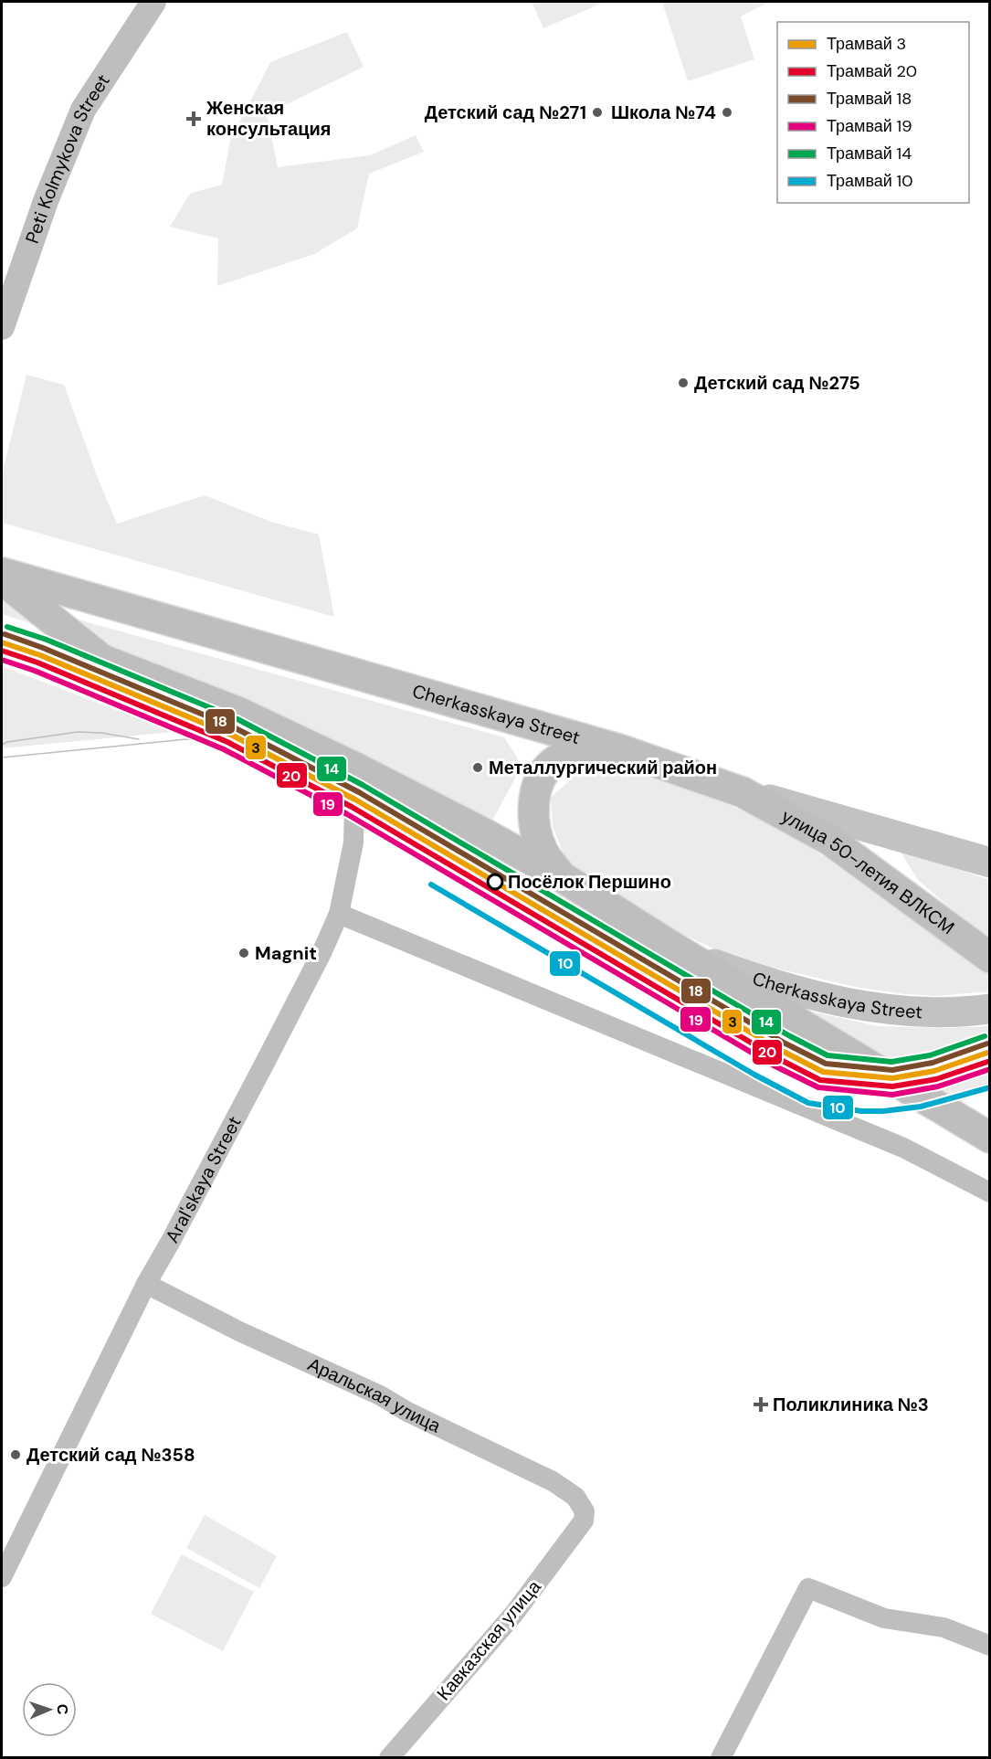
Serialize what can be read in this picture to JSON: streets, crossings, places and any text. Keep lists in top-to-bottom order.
{
  "streets": {
    "main road": ["Cherkasskaya Street", "улица 50-летия ВЛКСМ"],
    "street": [
      "Peti Kolmykova Street",
      "Aral'skaya Street",
      "Аральская улица",
      "Кавказская улица"
    ]
  },
  "crossings": [
    ["Cherkasskaya Street", "улица 50-летия ВЛКСМ"],
    ["Cherkasskaya Street", "Aral'skaya Street"],
    ["Aral'skaya Street", "Аральская улица"],
    ["Аральская улица", "Кавказская улица"]
  ],
  "places": {
    "other": [
      "Детский сад №271",
      "Школа №74",
      "Детский сад №275",
      "Металлургический район",
      "Посёлок Першино",
      "Magnit",
      "Детский сад №358"
    ],
    "health": ["Женская консультация", "Поликлиника №3"]
  },
  "lines": [
    "tram line 14",
    "tram line 18",
    "tram line 3",
    "tram line 20",
    "tram line 19",
    "tram line 10"
  ],
  "legend": [
    "Трамвай 3",
    "Трамвай 20",
    "Трамвай 18",
    "Трамвай 19",
    "Трамвай 14",
    "Трамвай 10"
  ],
  "north": "right"
}
